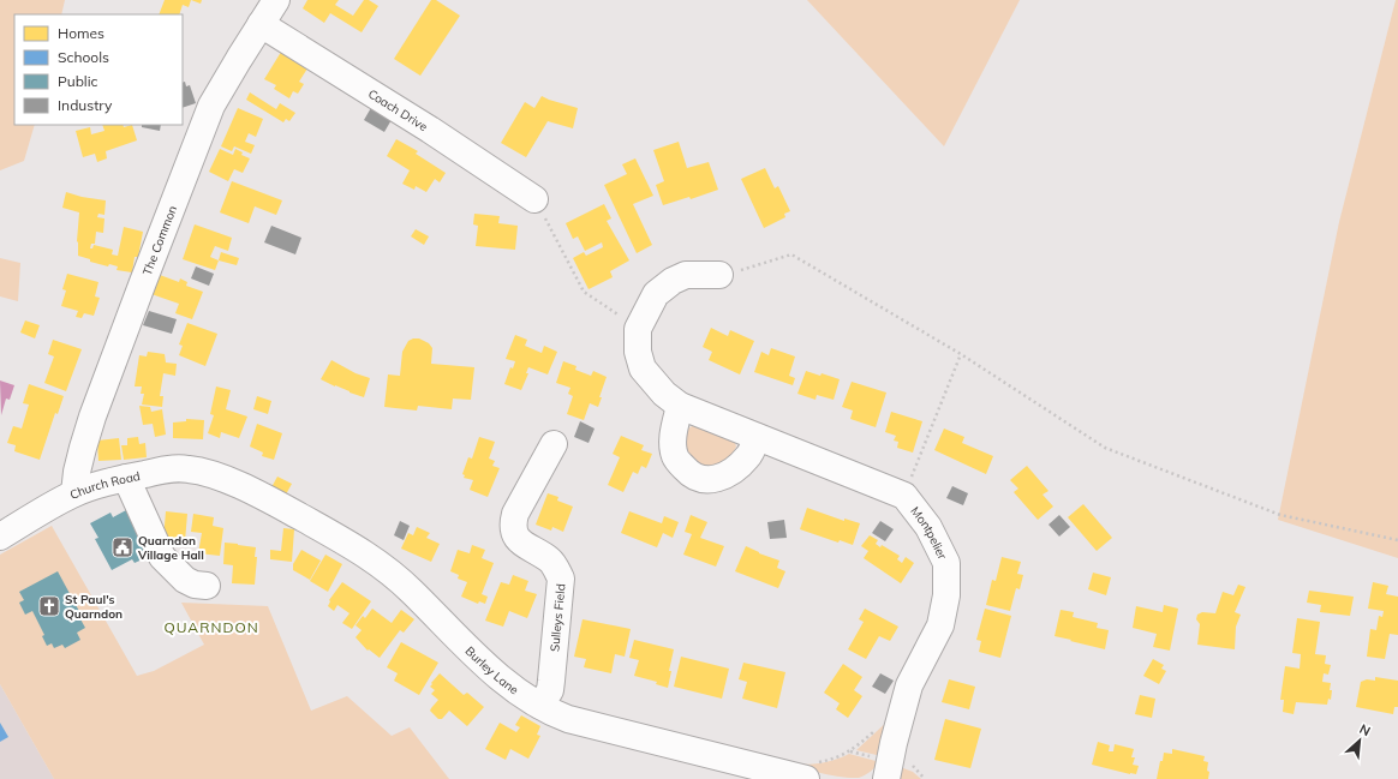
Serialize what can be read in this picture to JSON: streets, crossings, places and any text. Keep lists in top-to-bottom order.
{
  "streets": {
    "street": [
      "Coach Drive",
      "The Common",
      "Church Road",
      "Montpelier",
      "Sulleys Field",
      "Burley Lane"
    ]
  },
  "crossings": [
    ["Coach Drive", "The Common"],
    ["The Common", "Church Road"],
    ["Church Road", "Burley Lane"],
    ["Sulleys Field", "Burley Lane"]
  ],
  "districts": ["QUARNDON"],
  "places": {
    "public building": ["Quarndon Village Hall"],
    "church": ["St Paul's Quarndon"]
  },
  "legend": [
    "Homes",
    "Schools",
    "Public",
    "Industry"
  ],
  "north": "top right"
}
